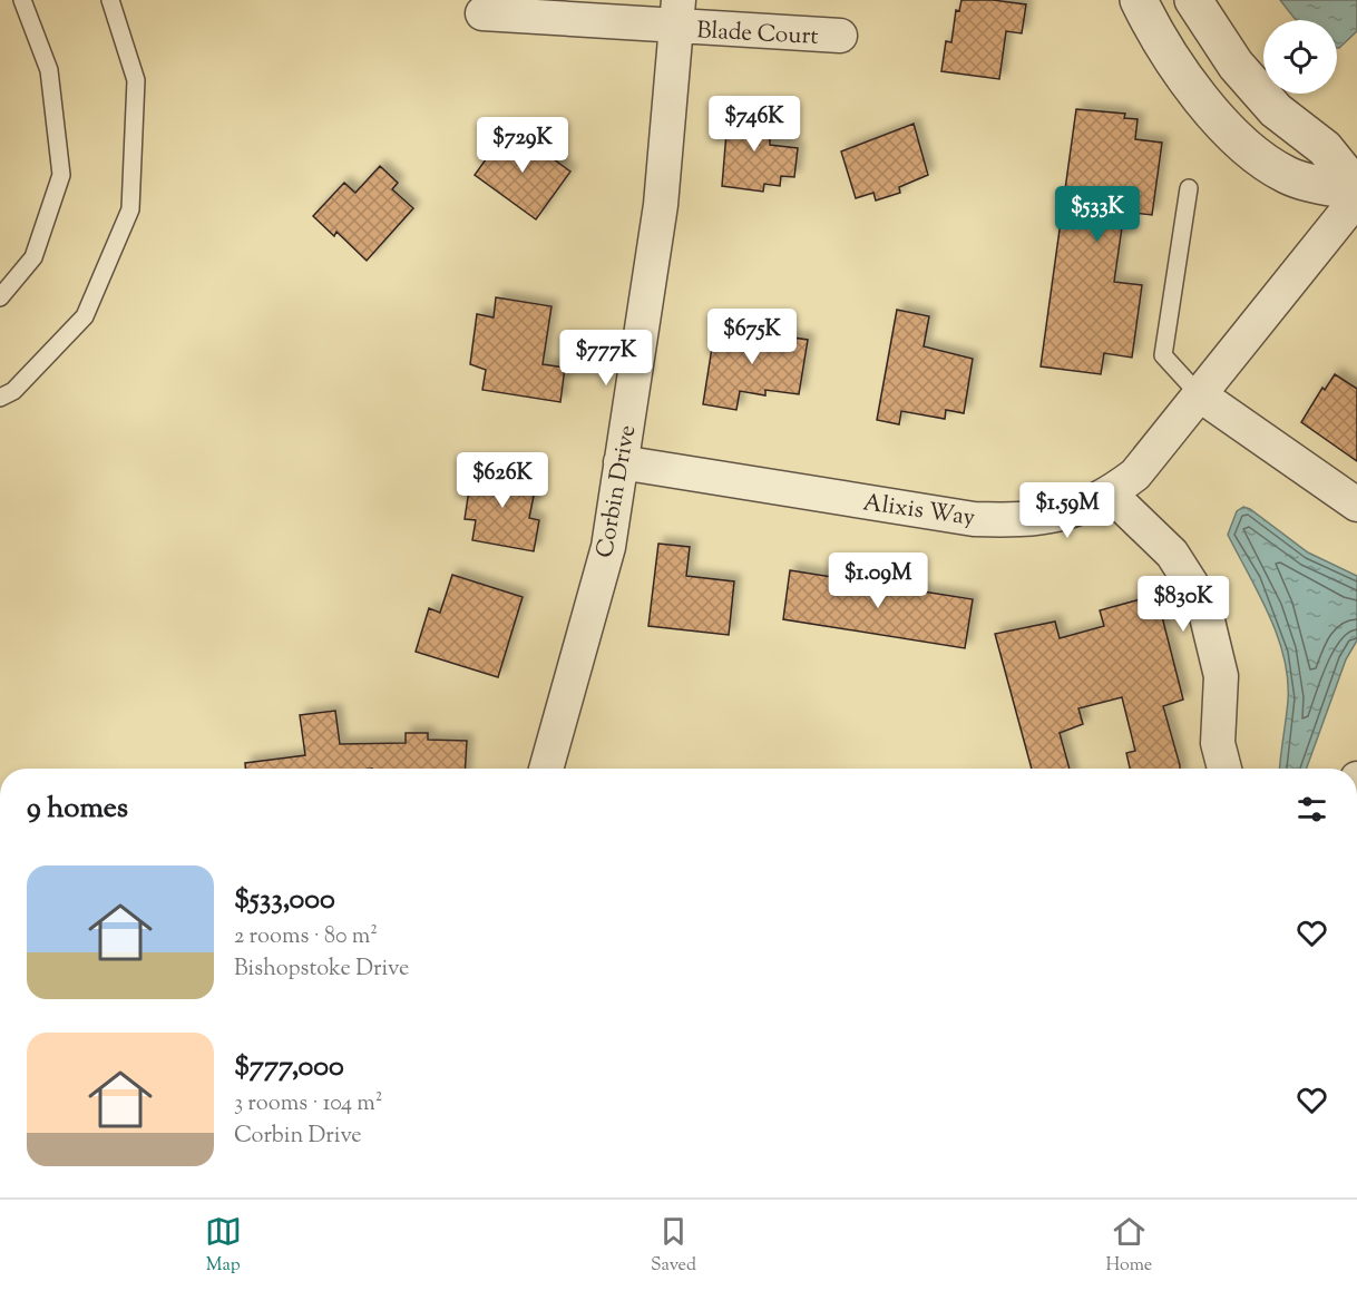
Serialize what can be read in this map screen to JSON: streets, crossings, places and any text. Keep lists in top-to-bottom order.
{
  "streets": {
    "street": ["Blade Court", "Corbin Drive", "Alixis Way"]
  },
  "crossings": [
    ["Blade Court", "Corbin Drive"],
    ["Corbin Drive", "Alixis Way"]
  ],
  "page": {
    "price": [
      "$746K",
      "$729K",
      "$533K",
      "$675K",
      "$777K",
      "$626K",
      "$1.59M",
      "$1.09M",
      "$830K"
    ],
    "heading": "9 homes",
    "list": [
      {
        "name": "$533,000",
        "note": "2 rooms · 80 m² · Bishopstoke Drive"
      },
      {
        "name": "$777,000",
        "note": "3 rooms · 104 m² · Corbin Drive"
      }
    ],
    "tabs": ["Map", "Saved", "Home"]
  }
}
